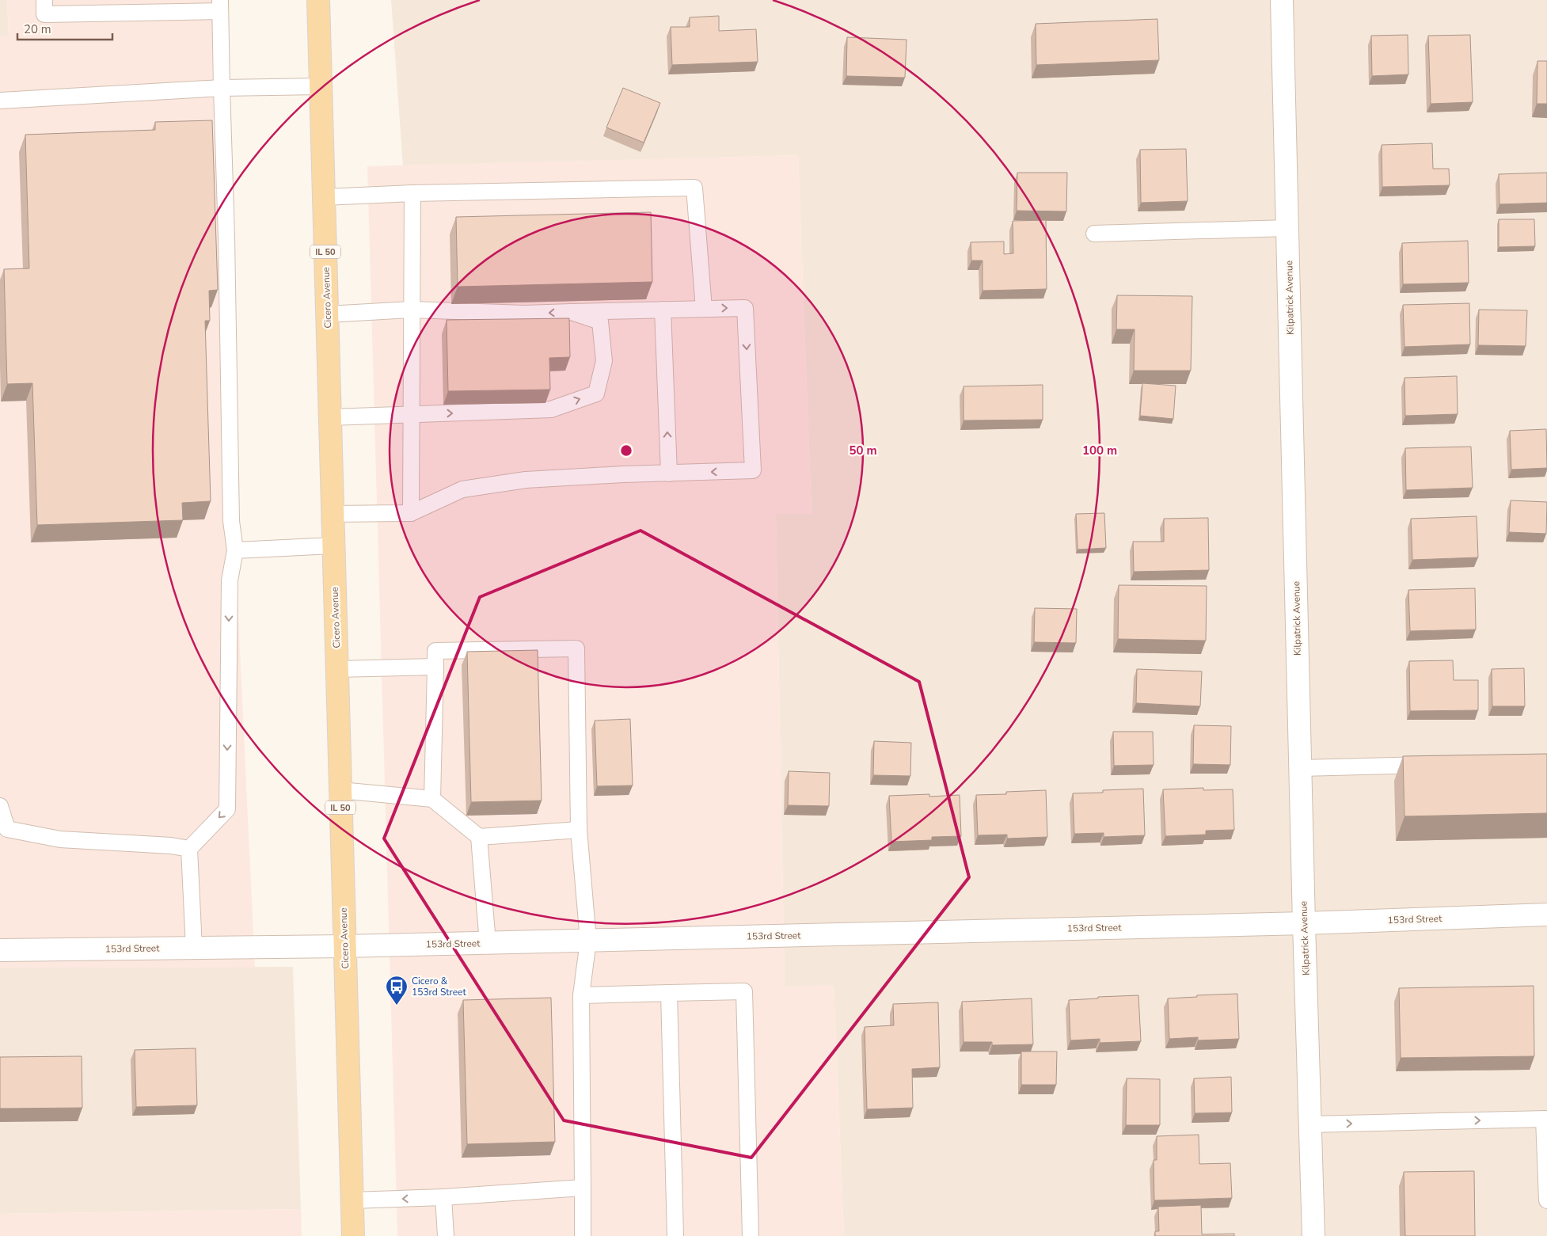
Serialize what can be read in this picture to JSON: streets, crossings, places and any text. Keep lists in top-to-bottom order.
{
  "streets": {
    "main road": ["IL 50", "Cicero Avenue"],
    "street": ["Kilpatrick Avenue", "153rd Street"]
  },
  "crossings": [
    ["Cicero Avenue", "153rd Street"],
    ["Kilpatrick Avenue", "153rd Street"]
  ],
  "places": {
    "bus stop": ["Cicero & 153rd Street"]
  },
  "scale_bar": "20 m",
  "rings": ["50 m", "100 m"]
}
